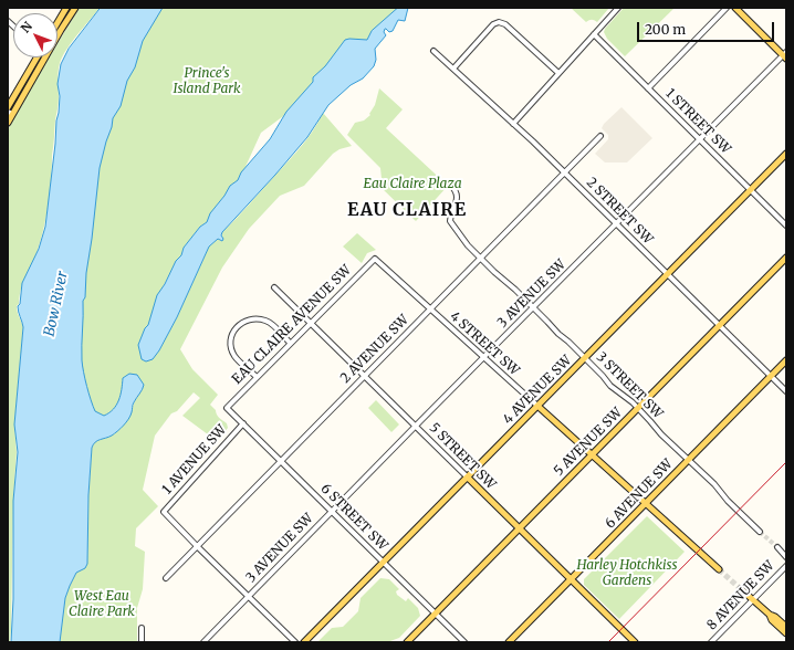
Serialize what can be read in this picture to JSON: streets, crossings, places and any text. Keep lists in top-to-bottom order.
{
  "streets": {
    "main road": [
      "4 STREET SW",
      "4 AVENUE SW",
      "5 AVENUE SW",
      "5 STREET SW",
      "6 AVENUE SW"
    ],
    "street": [
      "1 STREET SW",
      "2 STREET SW",
      "3 AVENUE SW",
      "EAU CLAIRE AVENUE SW",
      "2 AVENUE SW",
      "3 STREET SW",
      "1 AVENUE SW",
      "6 STREET SW",
      "8 AVENUE SW"
    ]
  },
  "crossings": [
    ["1 STREET SW", "3 AVENUE SW"],
    ["1 STREET SW", "4 AVENUE SW"],
    ["2 STREET SW", "3 AVENUE SW"],
    ["2 STREET SW", "2 AVENUE SW"],
    ["2 STREET SW", "4 AVENUE SW"],
    ["2 STREET SW", "5 AVENUE SW"],
    ["2 STREET SW", "6 AVENUE SW"],
    ["3 AVENUE SW", "4 STREET SW"],
    ["3 AVENUE SW", "3 STREET SW"],
    ["3 AVENUE SW", "5 STREET SW"],
    ["3 AVENUE SW", "6 STREET SW"],
    ["EAU CLAIRE AVENUE SW", "4 STREET SW"],
    ["EAU CLAIRE AVENUE SW", "5 STREET SW"],
    ["EAU CLAIRE AVENUE SW", "6 STREET SW"],
    ["4 STREET SW", "2 AVENUE SW"],
    ["4 STREET SW", "4 AVENUE SW"],
    ["4 STREET SW", "5 AVENUE SW"],
    ["4 STREET SW", "6 AVENUE SW"],
    ["2 AVENUE SW", "3 STREET SW"],
    ["2 AVENUE SW", "5 STREET SW"],
    ["2 AVENUE SW", "1 AVENUE SW"],
    ["2 AVENUE SW", "6 STREET SW"],
    ["3 STREET SW", "4 AVENUE SW"],
    ["3 STREET SW", "5 AVENUE SW"],
    ["3 STREET SW", "6 AVENUE SW"],
    ["4 AVENUE SW", "5 STREET SW"],
    ["4 AVENUE SW", "6 STREET SW"],
    ["5 AVENUE SW", "5 STREET SW"],
    ["5 AVENUE SW", "6 STREET SW"],
    ["5 STREET SW", "6 AVENUE SW"],
    ["1 AVENUE SW", "6 STREET SW"]
  ],
  "districts": ["EAU CLAIRE"],
  "water": ["Bow River"],
  "parks": [
    "Prince's Island Park",
    "Eau Claire Plaza",
    "Harley Hotchkiss Gardens",
    "West Eau Claire Park"
  ],
  "scale_bar": "200 m",
  "north": "top left"
}
